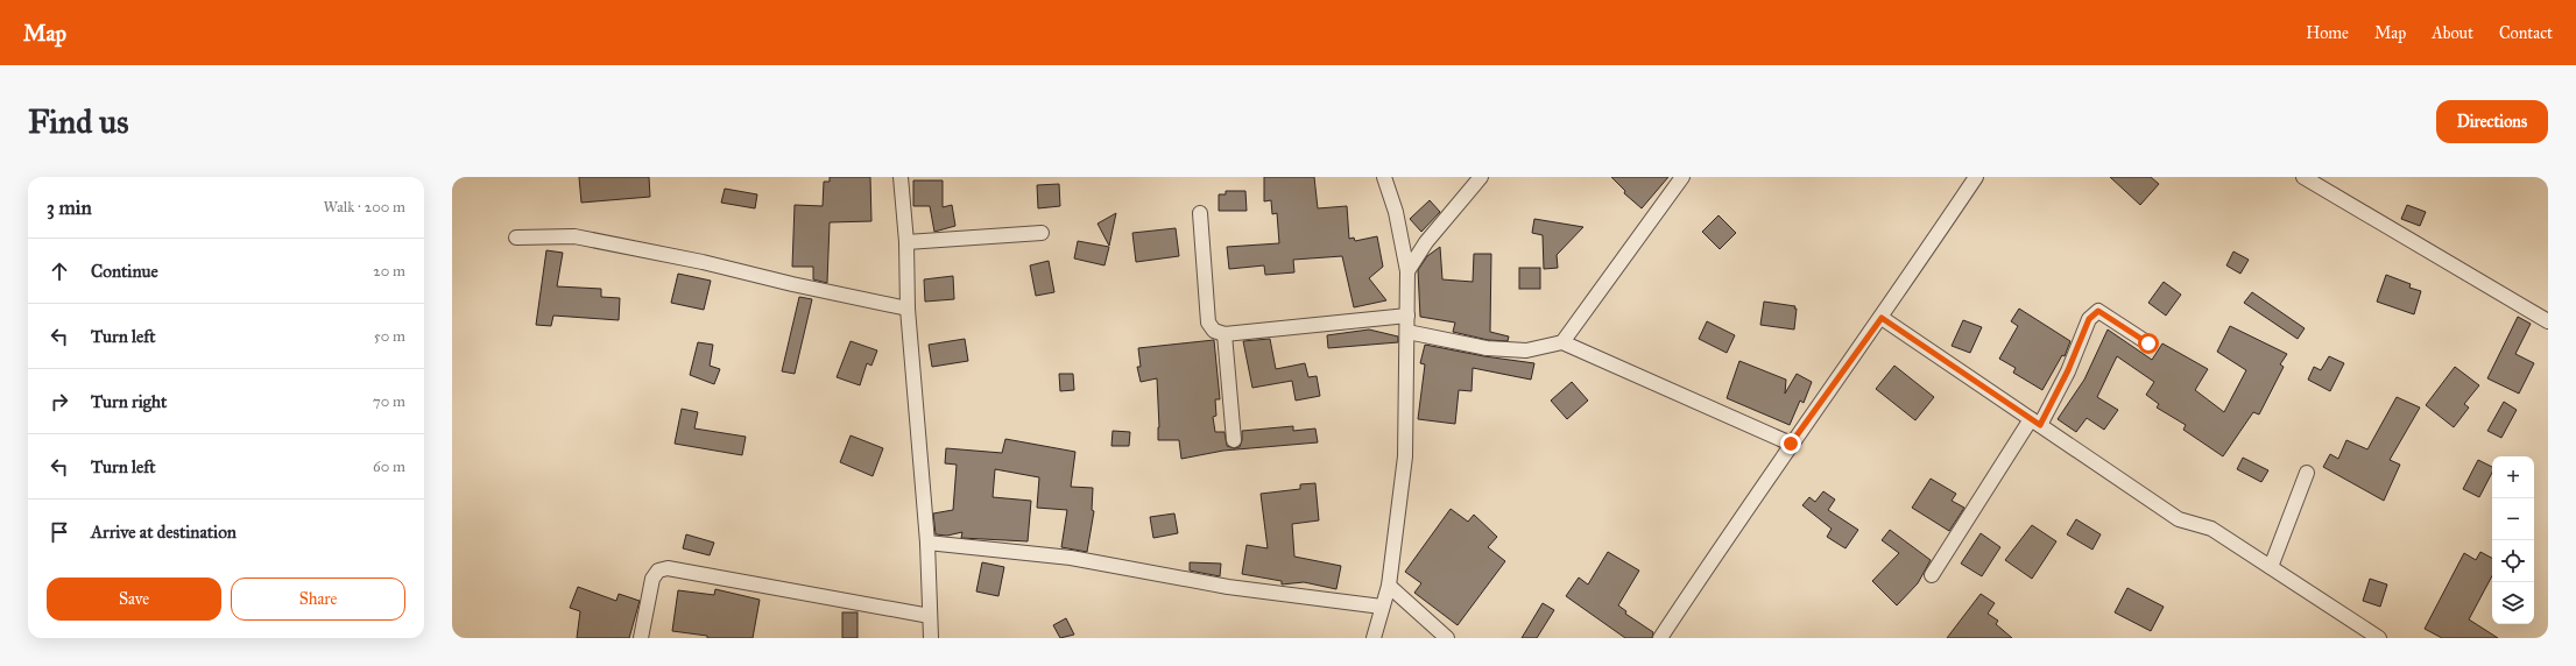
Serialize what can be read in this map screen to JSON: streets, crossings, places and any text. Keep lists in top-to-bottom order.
{
  "page": {
    "header": "Map",
    "nav": [
      "Home",
      "Map",
      "About",
      "Contact"
    ],
    "buttons": [
      "Directions",
      ["Save", "Share"]
    ],
    "title": "Find us",
    "heading": ["3 min", "Walk · 200 m"],
    "list": [
      ["Continue", "20 m"],
      ["Turn left", "50 m"],
      ["Turn right", "70 m"],
      ["Turn left", "60 m"],
      "Arrive at destination"
    ],
    "map_buttons": ["+", "−"]
  }
}
